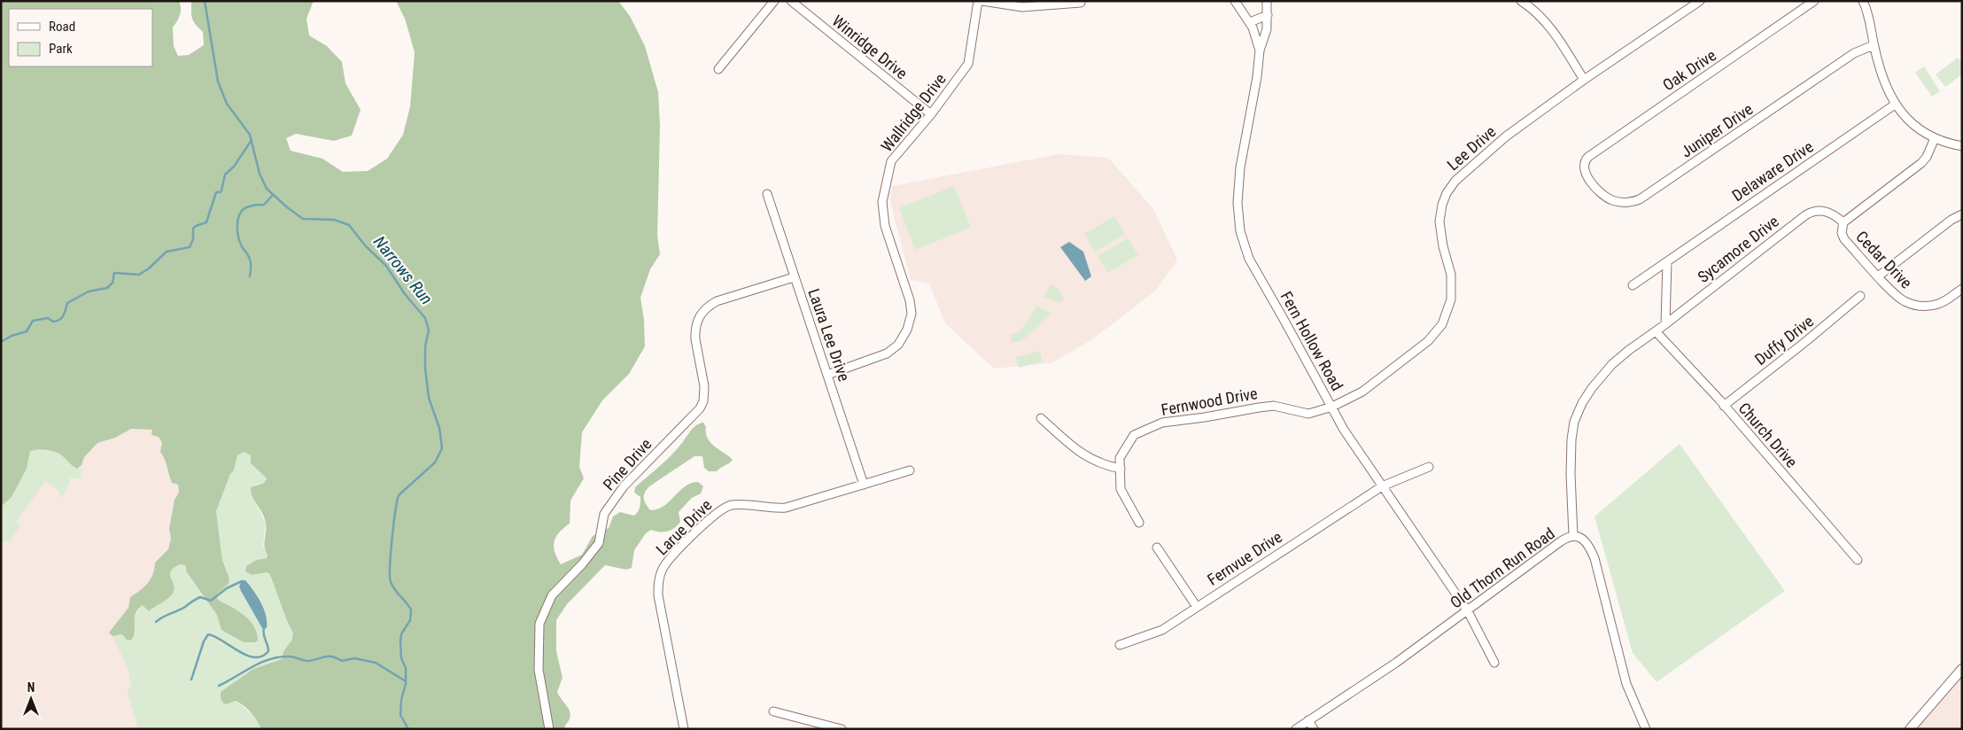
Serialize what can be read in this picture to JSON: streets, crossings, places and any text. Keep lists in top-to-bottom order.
{
  "streets": {
    "street": [
      "Winridge Drive",
      "Oak Drive",
      "Wallridge Drive",
      "Juniper Drive",
      "Lee Drive",
      "Delaware Drive",
      "Sycamore Drive",
      "Cedar Drive",
      "Laura Lee Drive",
      "Duffy Drive",
      "Fern Hollow Road",
      "Fernwood Drive",
      "Church Drive",
      "Pine Drive",
      "Larue Drive",
      "Fernvue Drive",
      "Old Thorn Run Road"
    ]
  },
  "crossings": [
    ["Winridge Drive", "Wallridge Drive"],
    ["Oak Drive", "Juniper Drive"],
    ["Wallridge Drive", "Laura Lee Drive"],
    ["Lee Drive", "Fern Hollow Road"],
    ["Lee Drive", "Fernwood Drive"],
    ["Sycamore Drive", "Cedar Drive"],
    ["Sycamore Drive", "Church Drive"],
    ["Sycamore Drive", "Old Thorn Run Road"],
    ["Laura Lee Drive", "Pine Drive"],
    ["Laura Lee Drive", "Larue Drive"],
    ["Duffy Drive", "Church Drive"],
    ["Fern Hollow Road", "Fernwood Drive"],
    ["Fern Hollow Road", "Fernvue Drive"],
    ["Fern Hollow Road", "Old Thorn Run Road"]
  ],
  "water": ["Narrows Run"],
  "legend": ["Road", "Park"],
  "north": "top"
}
